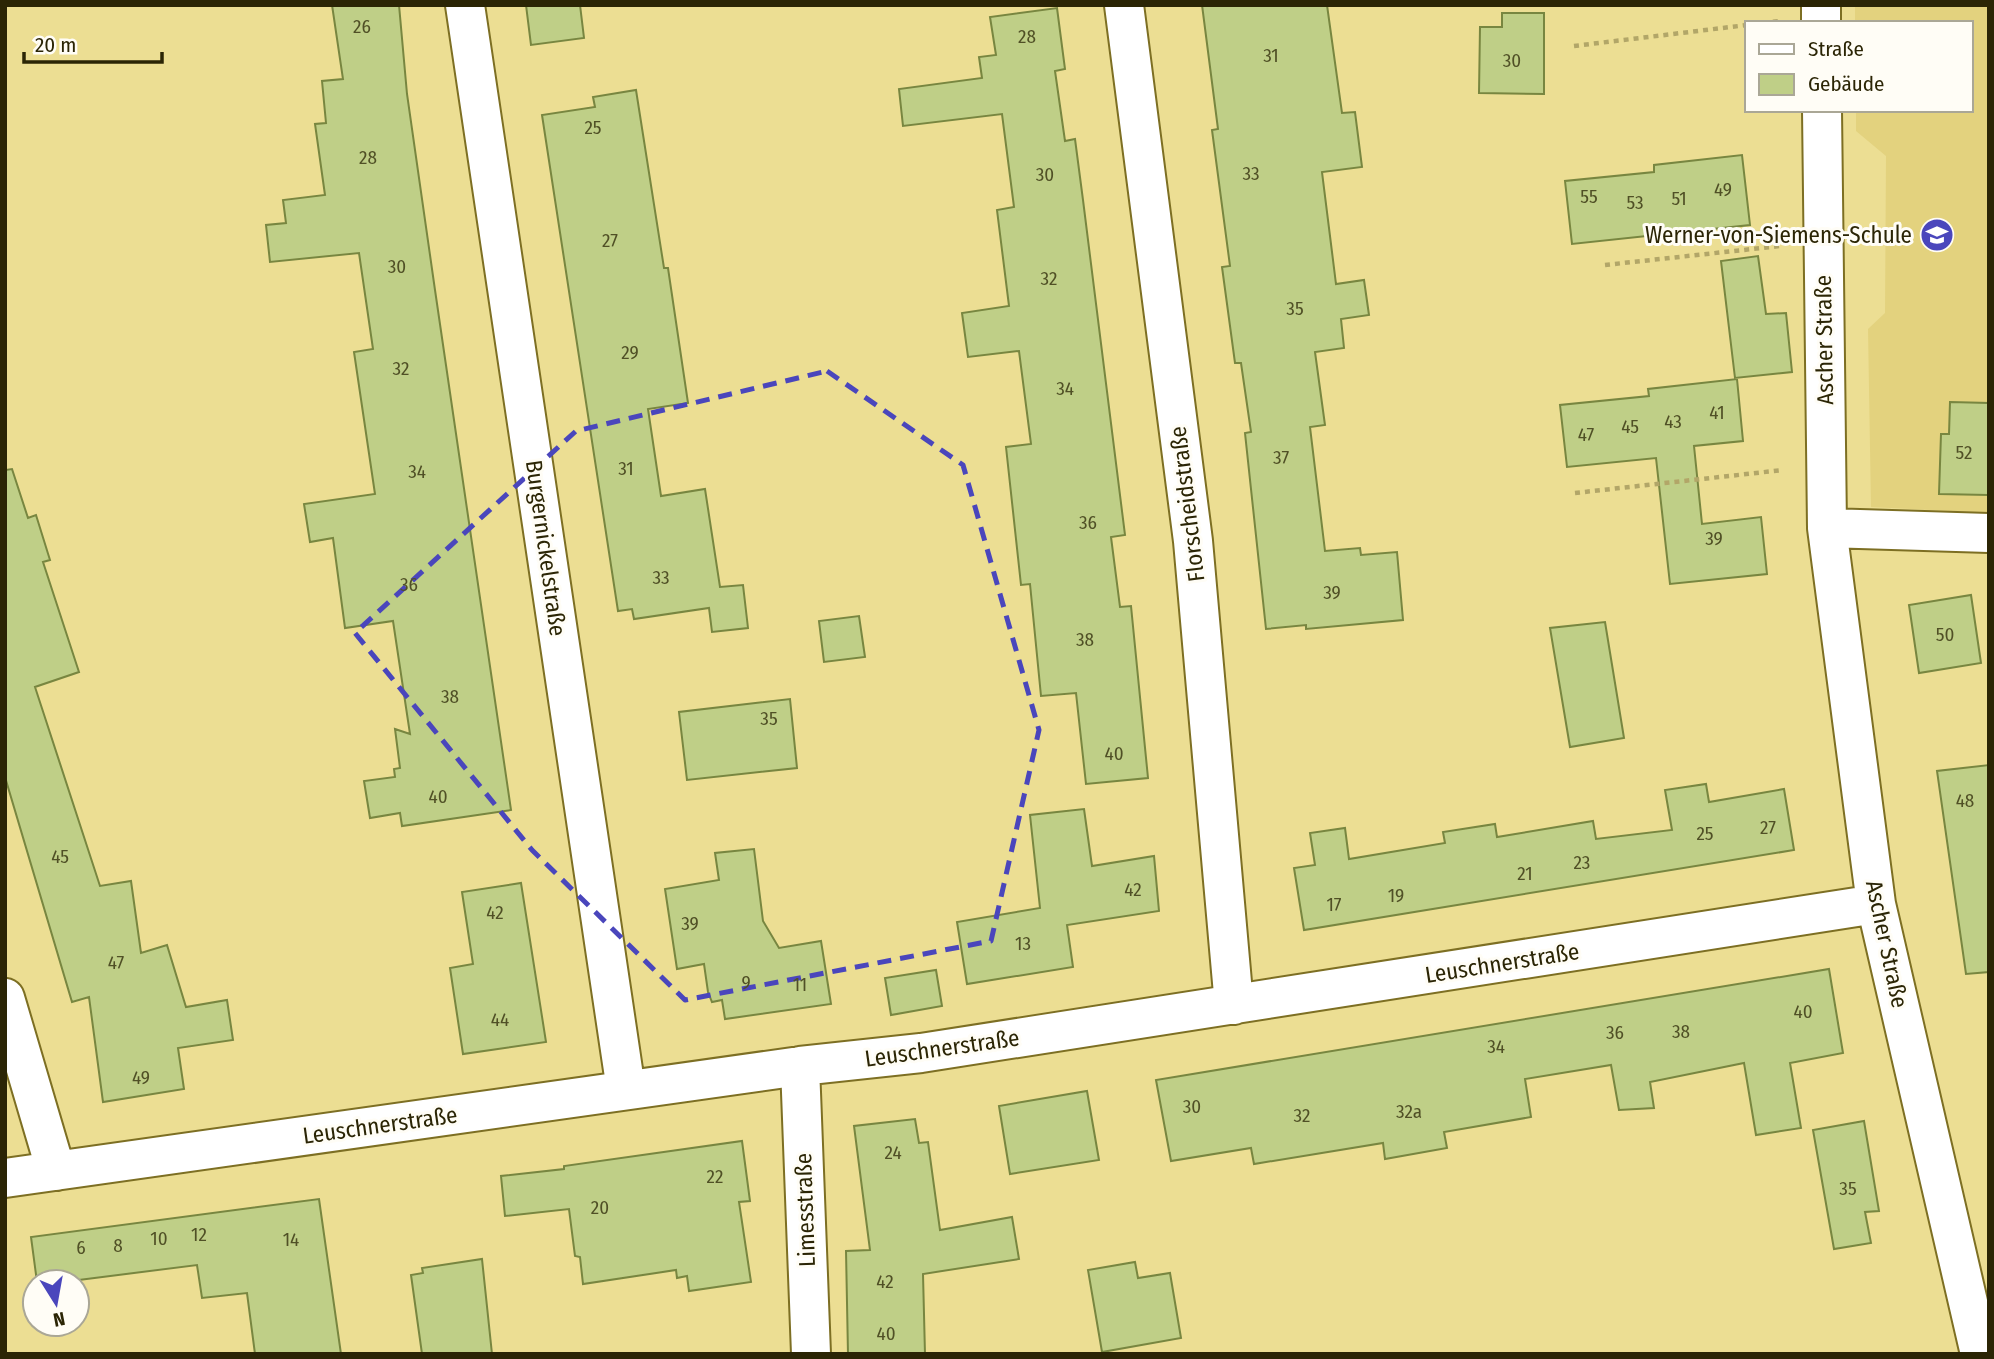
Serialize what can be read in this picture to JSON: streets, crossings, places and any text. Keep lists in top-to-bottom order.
{
  "streets": {
    "street": [
      "Ascher Straße",
      "Florscheidstraße",
      "Burgernickelstraße",
      "Leuschnerstraße",
      "Limesstraße"
    ]
  },
  "crossings": [
    ["Ascher Straße", "Leuschnerstraße"],
    ["Florscheidstraße", "Leuschnerstraße"],
    ["Burgernickelstraße", "Leuschnerstraße"],
    ["Leuschnerstraße", "Limesstraße"]
  ],
  "places": {
    "school or university": ["Werner-von-Siemens-Schule"]
  },
  "house_numbers": [
    "26",
    "28",
    "31",
    "30",
    "25",
    "28",
    "33",
    "30",
    "49",
    "55",
    "51",
    "53",
    "27",
    "30",
    "32",
    "35",
    "29",
    "32",
    "34",
    "41",
    "43",
    "45",
    "47",
    "52",
    "37",
    "31",
    "34",
    "36",
    "39",
    "33",
    "36",
    "39",
    "50",
    "38",
    "38",
    "35",
    "40",
    "40",
    "48",
    "27",
    "25",
    "45",
    "23",
    "21",
    "42",
    "19",
    "17",
    "42",
    "39",
    "13",
    "47",
    "9",
    "11",
    "40",
    "44",
    "38",
    "36",
    "34",
    "49",
    "30",
    "32a",
    "32",
    "24",
    "22",
    "35",
    "20",
    "12",
    "10",
    "14",
    "8",
    "6",
    "42",
    "40"
  ],
  "legend": ["Straße", "Gebäude"],
  "scale_bar": "20 m",
  "north": "bottom"
}
